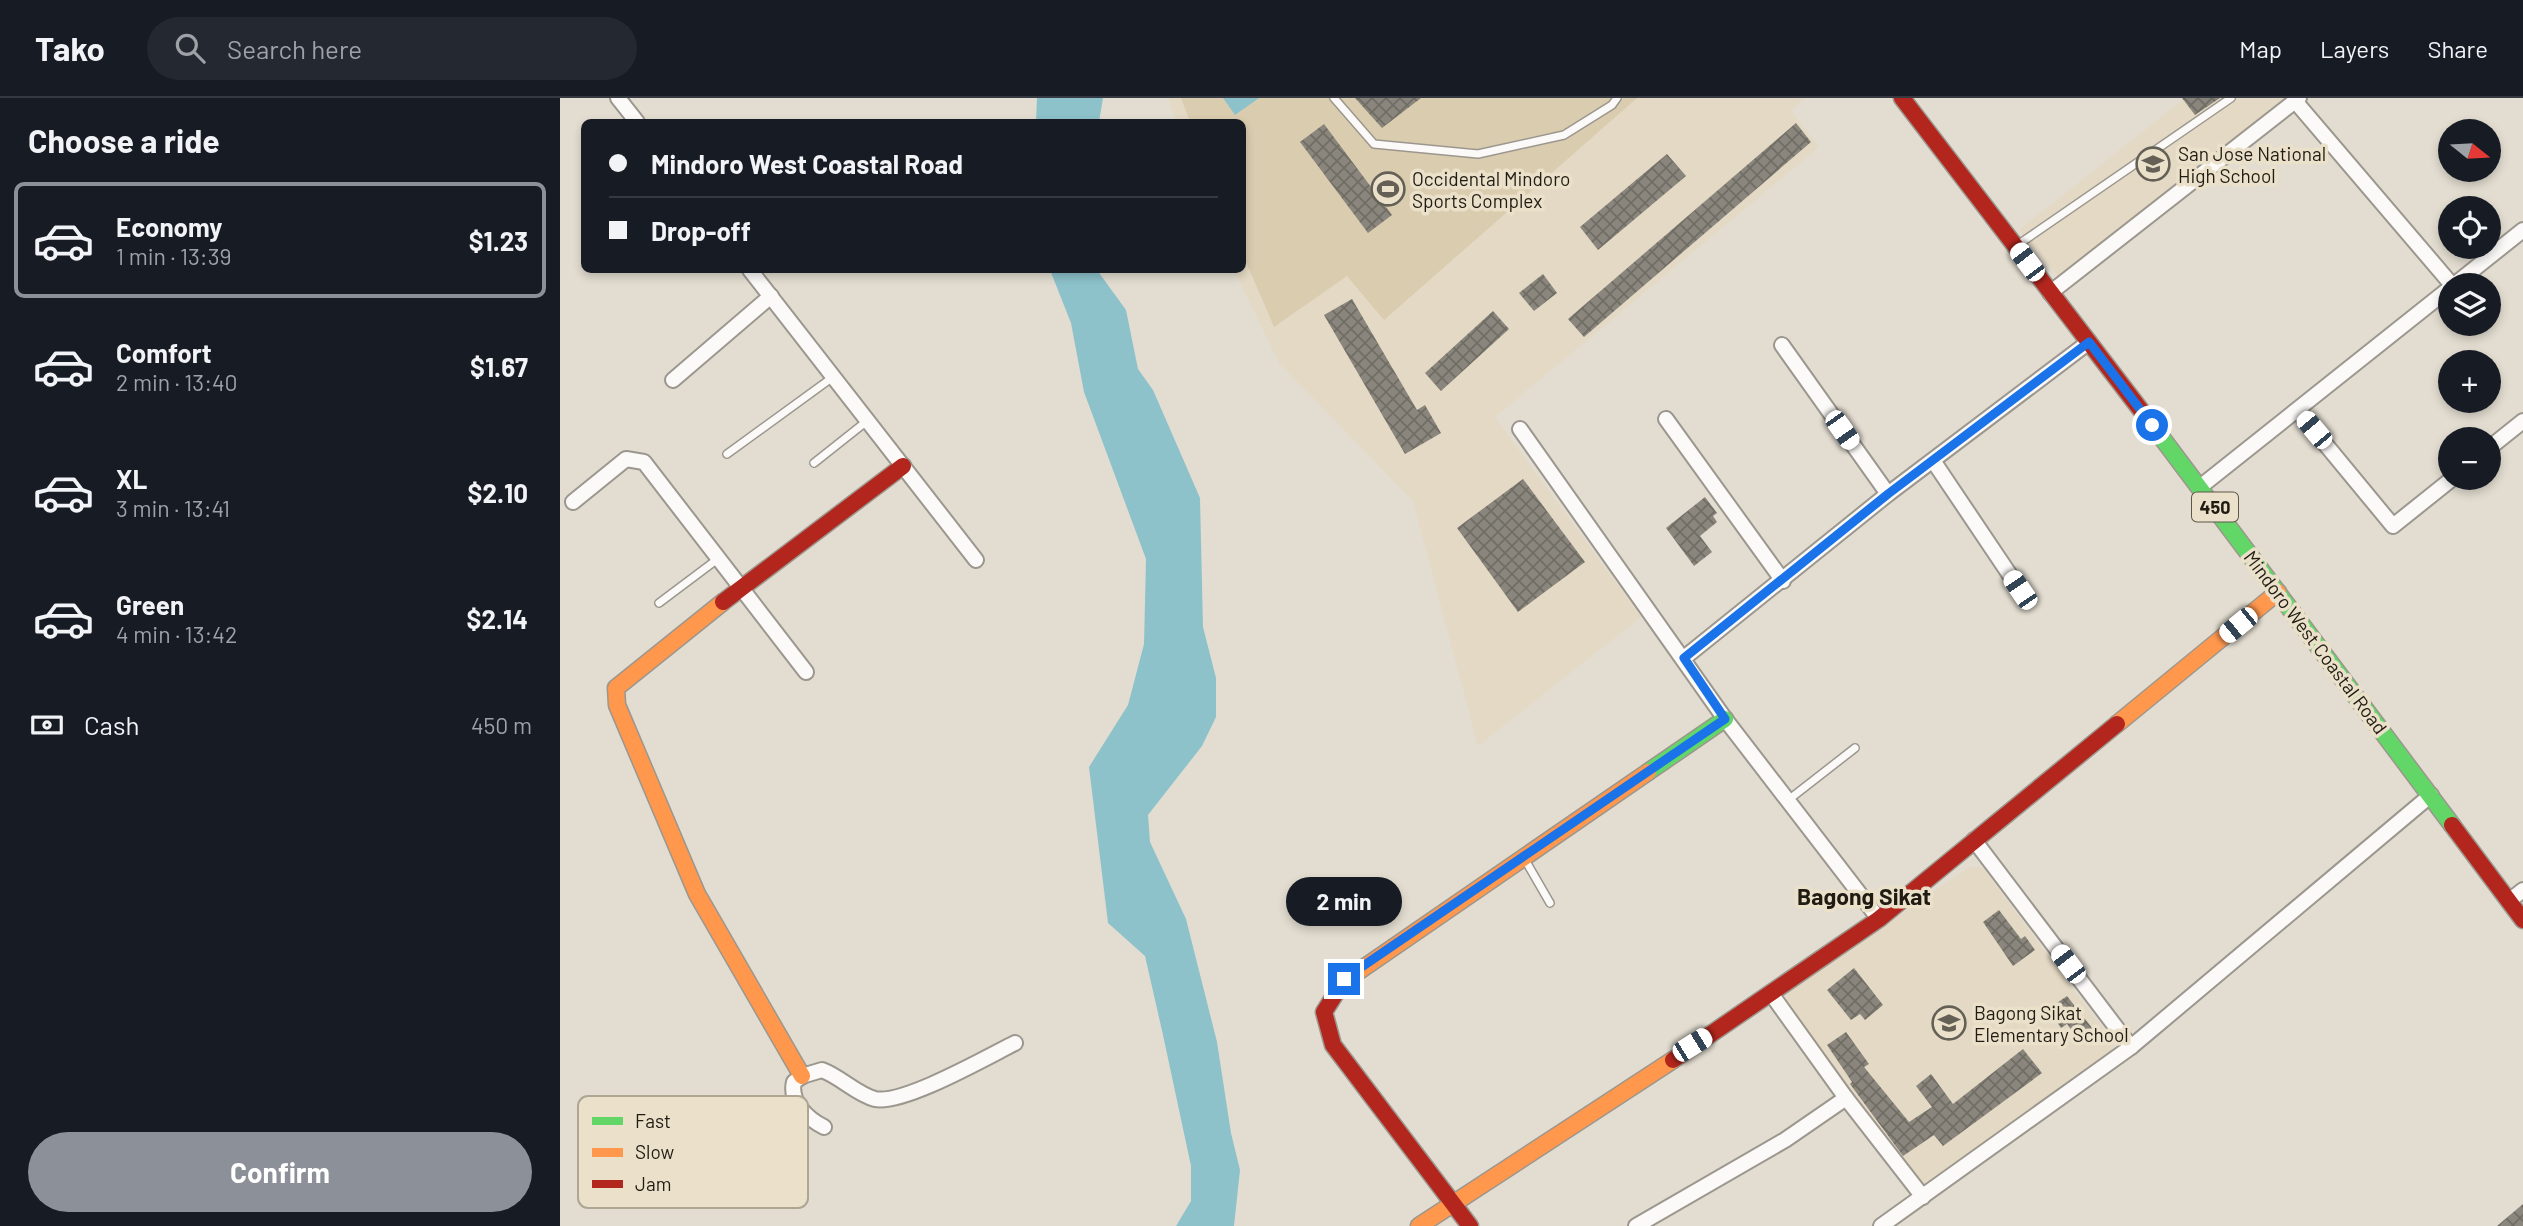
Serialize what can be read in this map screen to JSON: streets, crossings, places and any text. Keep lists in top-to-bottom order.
{
  "streets": {
    "street": ["450", "Mindoro West Coastal Road"]
  },
  "districts": ["Bagong Sikat"],
  "places": {
    "school or university": ["San Jose National High School", "Bagong Sikat Elementary School"],
    "sports": ["Occidental Mindoro Sports Complex"]
  },
  "legend": ["Fast", "Slow", "Jam"],
  "north": "right",
  "page": {
    "header": "Tako",
    "search": "Search here",
    "nav": ["Map", "Layers", "Share"],
    "heading": "Choose a ride",
    "map_buttons": ["+", "−"],
    "banner": ["Mindoro West Coastal Road", "Drop-off"],
    "list": [
      {
        "name": "Economy",
        "note": "1 min · 13:39",
        "value": "$1.23"
      },
      {
        "name": "Comfort",
        "note": "2 min · 13:40",
        "value": "$1.67"
      },
      {
        "name": "XL",
        "note": "3 min · 13:41",
        "value": "$2.10"
      },
      {
        "name": "Green",
        "note": "4 min · 13:42",
        "value": "$2.14"
      }
    ],
    "pay": ["Cash", "450 m"],
    "bubble": "2 min",
    "buttons": "Confirm"
  }
}
